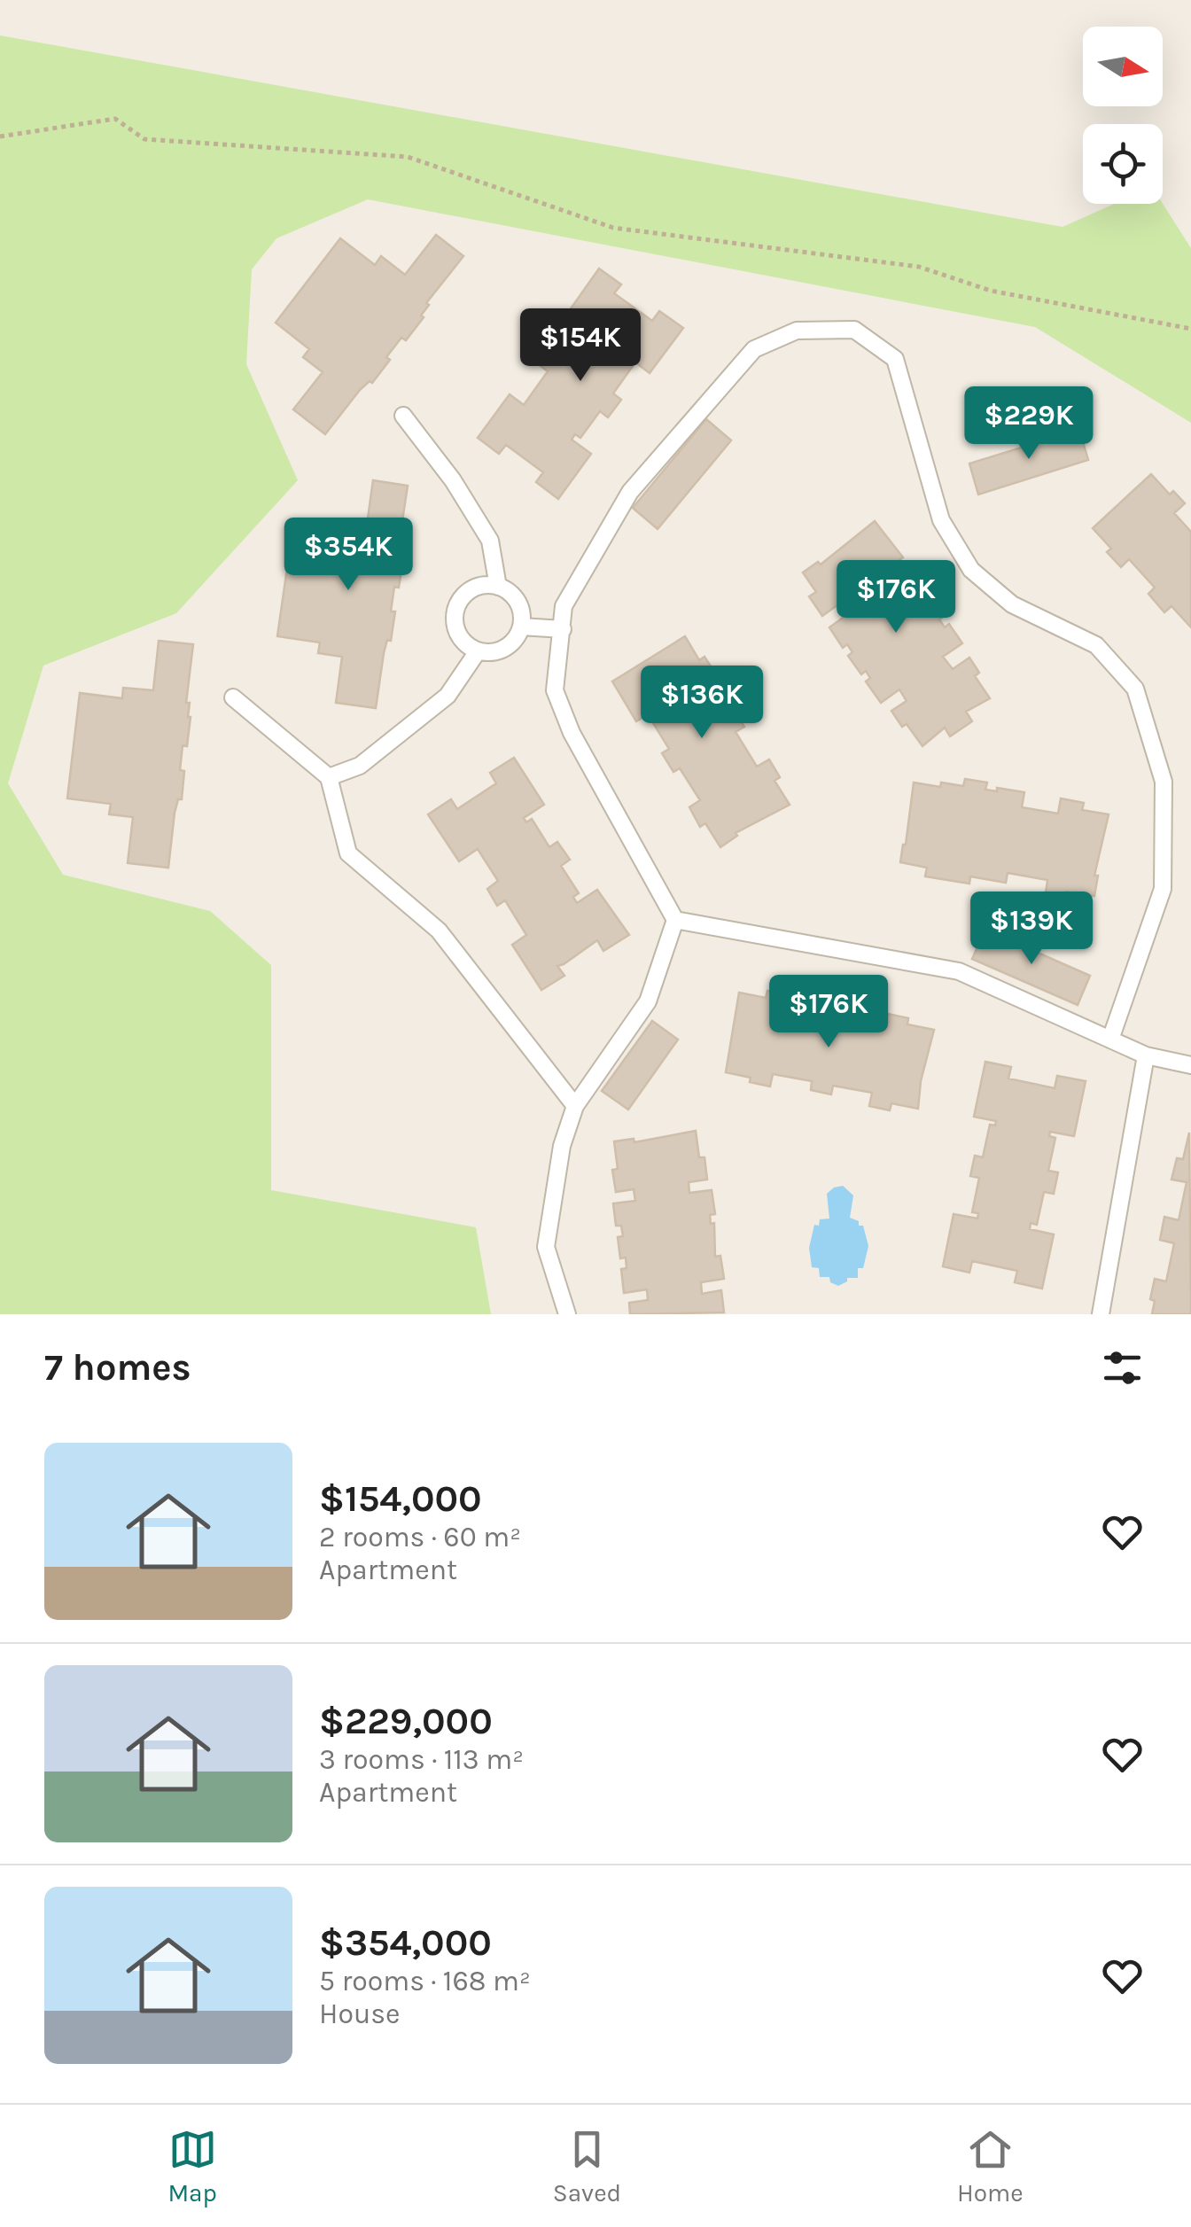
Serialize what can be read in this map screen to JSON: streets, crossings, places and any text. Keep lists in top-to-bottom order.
{
  "north": "right",
  "page": {
    "price": [
      "$154K",
      "$229K",
      "$354K",
      "$176K",
      "$136K",
      "$139K",
      "$176K"
    ],
    "heading": "7 homes",
    "list": [
      {
        "name": "$154,000",
        "note": "2 rooms · 60 m² · Apartment"
      },
      {
        "name": "$229,000",
        "note": "3 rooms · 113 m² · Apartment"
      },
      {
        "name": "$354,000",
        "note": "5 rooms · 168 m² · House"
      }
    ],
    "tabs": ["Map", "Saved", "Home"]
  }
}
